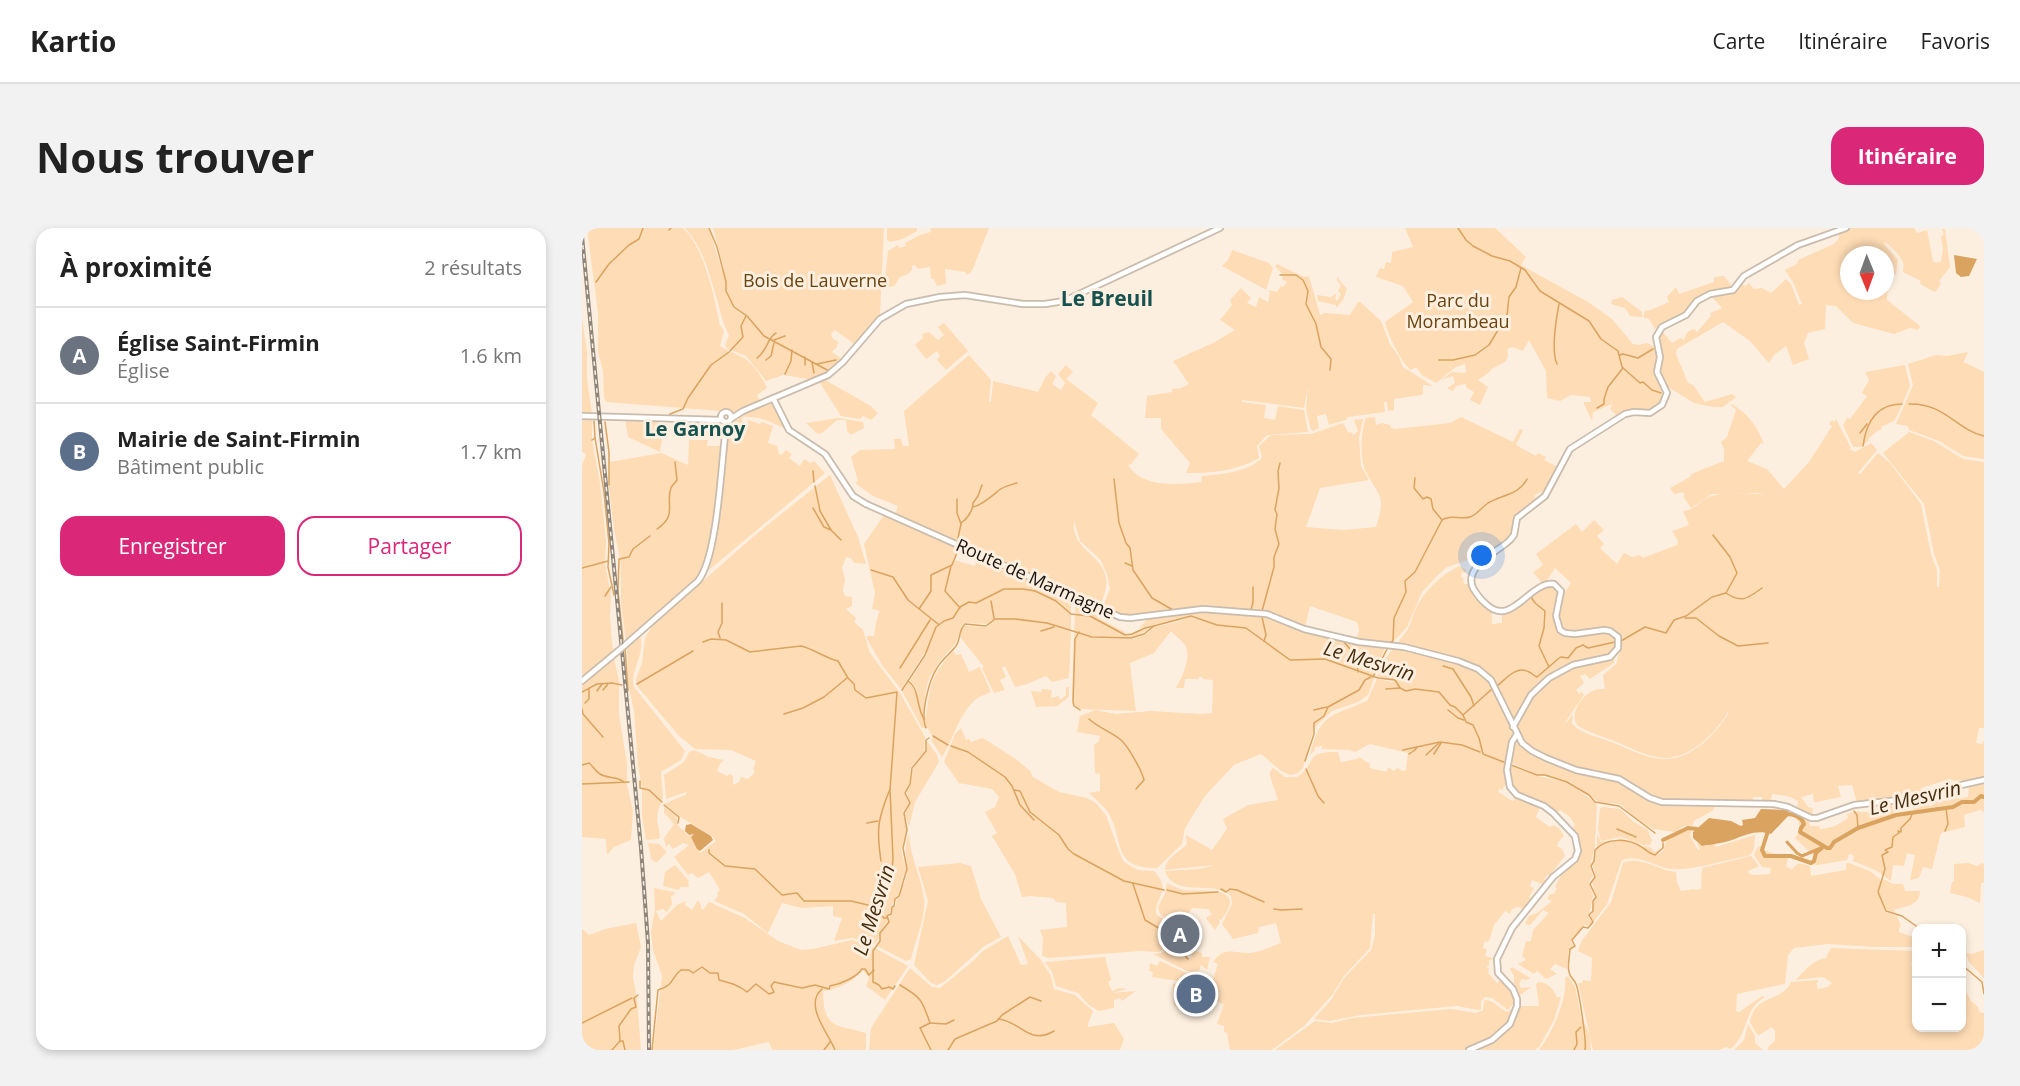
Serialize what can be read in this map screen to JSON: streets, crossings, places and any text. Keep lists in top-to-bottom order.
{
  "streets": {
    "main road": ["Route de Marmagne"]
  },
  "districts": ["Le Breuil", "Le Garnoy"],
  "water": ["Le Mesvrin"],
  "parks": ["Bois de Lauverne", "Parc du Morambeau"],
  "north": "bottom",
  "page": {
    "header": "Kartio",
    "nav": ["Carte", "Itinéraire", "Favoris"],
    "buttons": [
      "Itinéraire",
      ["Enregistrer", "Partager"]
    ],
    "title": "Nous trouver",
    "heading": ["À proximité", "2 résultats"],
    "list": [
      {
        "mark": "A",
        "name": "Église Saint-Firmin",
        "note": "Église",
        "value": "1.6 km"
      },
      {
        "mark": "B",
        "name": "Mairie de Saint-Firmin",
        "note": "Bâtiment public",
        "value": "1.7 km"
      }
    ],
    "pins": ["A", "B"],
    "map_buttons": ["+", "−"]
  }
}
